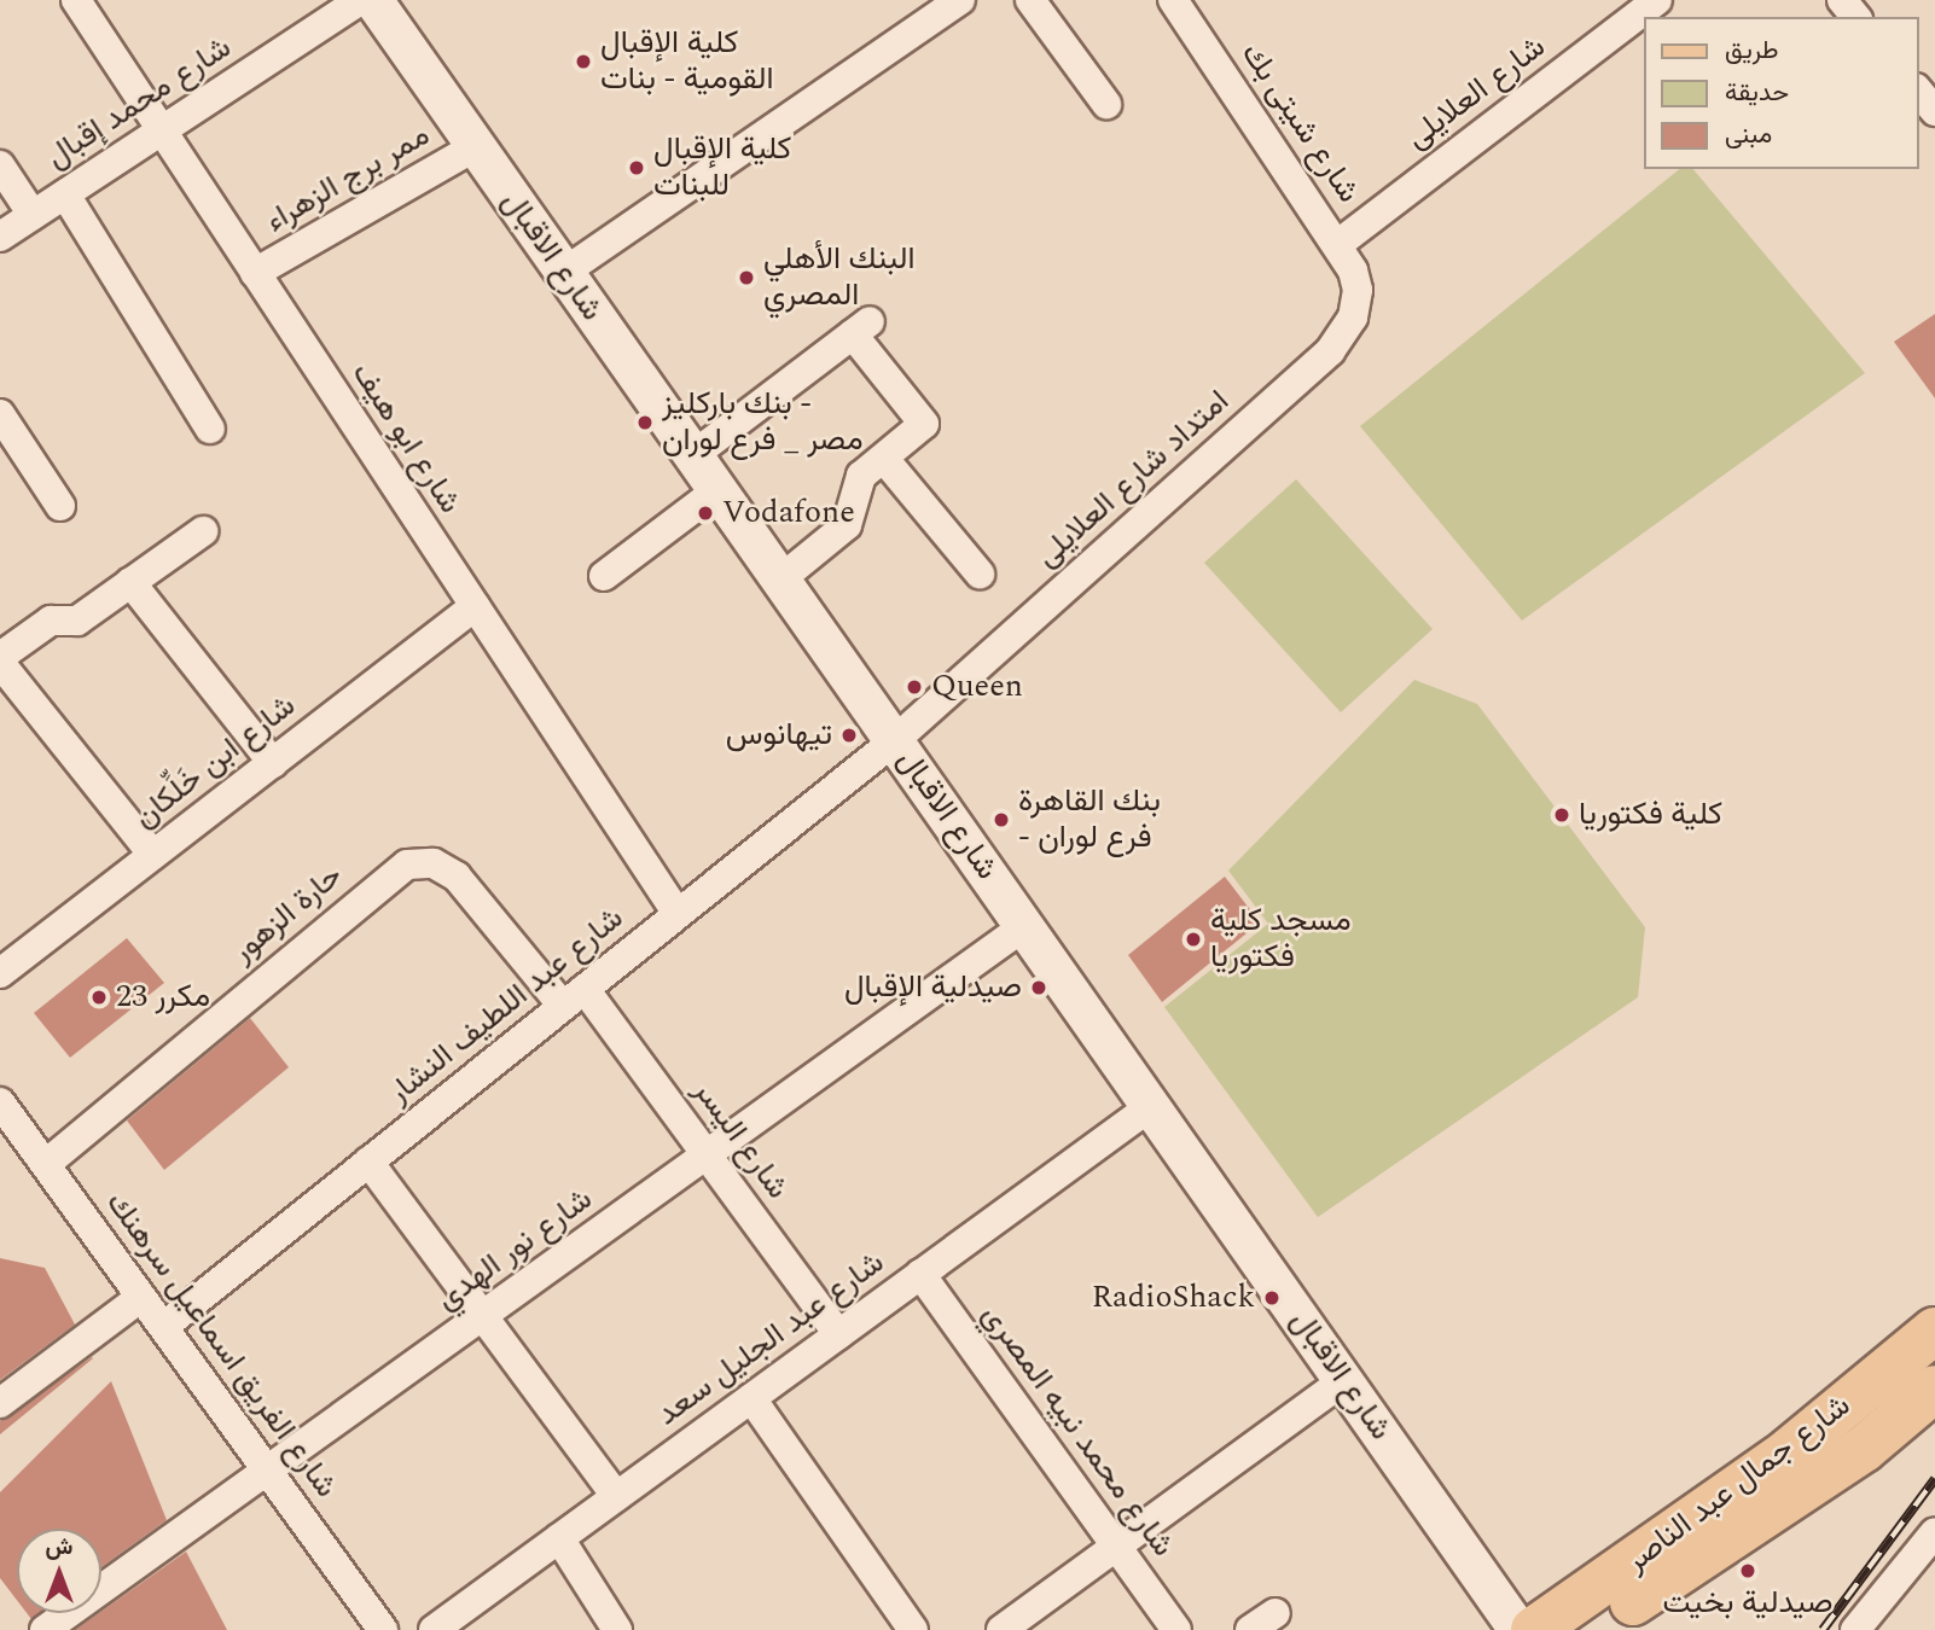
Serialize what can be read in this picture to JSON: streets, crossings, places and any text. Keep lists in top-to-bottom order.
{
  "streets": {
    "main road": ["شارع جمال عبد الناصر"],
    "street": [
      "شارع العلايلى",
      "شارع محمد إقبال",
      "شارع شيتى بك",
      "ممر برج الزهراء",
      "شارع الاقبال",
      "شارع ابو هيف",
      "امتداد شارع العلايلى",
      "شارع ابن خَلِّكان",
      "حارة الزهور",
      "شارع عبد اللطيف النشار",
      "شارع اليسر",
      "شارع نور الهدي",
      "شارع عبد الجليل سعد",
      "شارع الفريق اسماعيل سرهنك",
      "شارع محمد نبيه المصري"
    ]
  },
  "crossings": [
    ["شارع العلايلى", "شارع شيتى بك"],
    ["شارع العلايلى", "امتداد شارع العلايلى"],
    ["شارع محمد إقبال", "شارع ابو هيف"],
    ["شارع شيتى بك", "امتداد شارع العلايلى"],
    ["ممر برج الزهراء", "شارع الاقبال"],
    ["ممر برج الزهراء", "شارع ابو هيف"],
    ["شارع الاقبال", "امتداد شارع العلايلى"],
    ["شارع الاقبال", "شارع عبد اللطيف النشار"],
    ["شارع الاقبال", "شارع نور الهدي"],
    ["شارع الاقبال", "شارع عبد الجليل سعد"],
    ["شارع ابو هيف", "شارع ابن خَلِّكان"],
    ["شارع ابو هيف", "شارع عبد اللطيف النشار"],
    ["امتداد شارع العلايلى", "شارع عبد اللطيف النشار"],
    ["حارة الزهور", "شارع عبد اللطيف النشار"],
    ["حارة الزهور", "شارع اليسر"],
    ["حارة الزهور", "شارع الفريق اسماعيل سرهنك"],
    ["شارع عبد اللطيف النشار", "شارع اليسر"],
    ["شارع عبد اللطيف النشار", "شارع الفريق اسماعيل سرهنك"],
    ["شارع اليسر", "شارع نور الهدي"],
    ["شارع اليسر", "شارع عبد الجليل سعد"],
    ["شارع نور الهدي", "شارع الفريق اسماعيل سرهنك"],
    ["شارع عبد الجليل سعد", "شارع محمد نبيه المصري"]
  ],
  "places": [
    "كلية الإقبال القومية - بنات",
    "كلية الإقبال للبنات",
    "البنك الأهلي المصري",
    "بنك باركليز - مصر _ فرع لوران",
    "Vodafone",
    "Queen",
    "تيهانوس",
    "كلية فكتوريا",
    "بنك القاهرة - فرع لوران",
    "مسجد كلية فكتوريا",
    "صيدلية الإقبال",
    "23 مكرر",
    "RadioShack",
    "صيدلية بخيت"
  ],
  "legend": ["طريق", "حديقة", "مبنى"],
  "north": "top"
}
